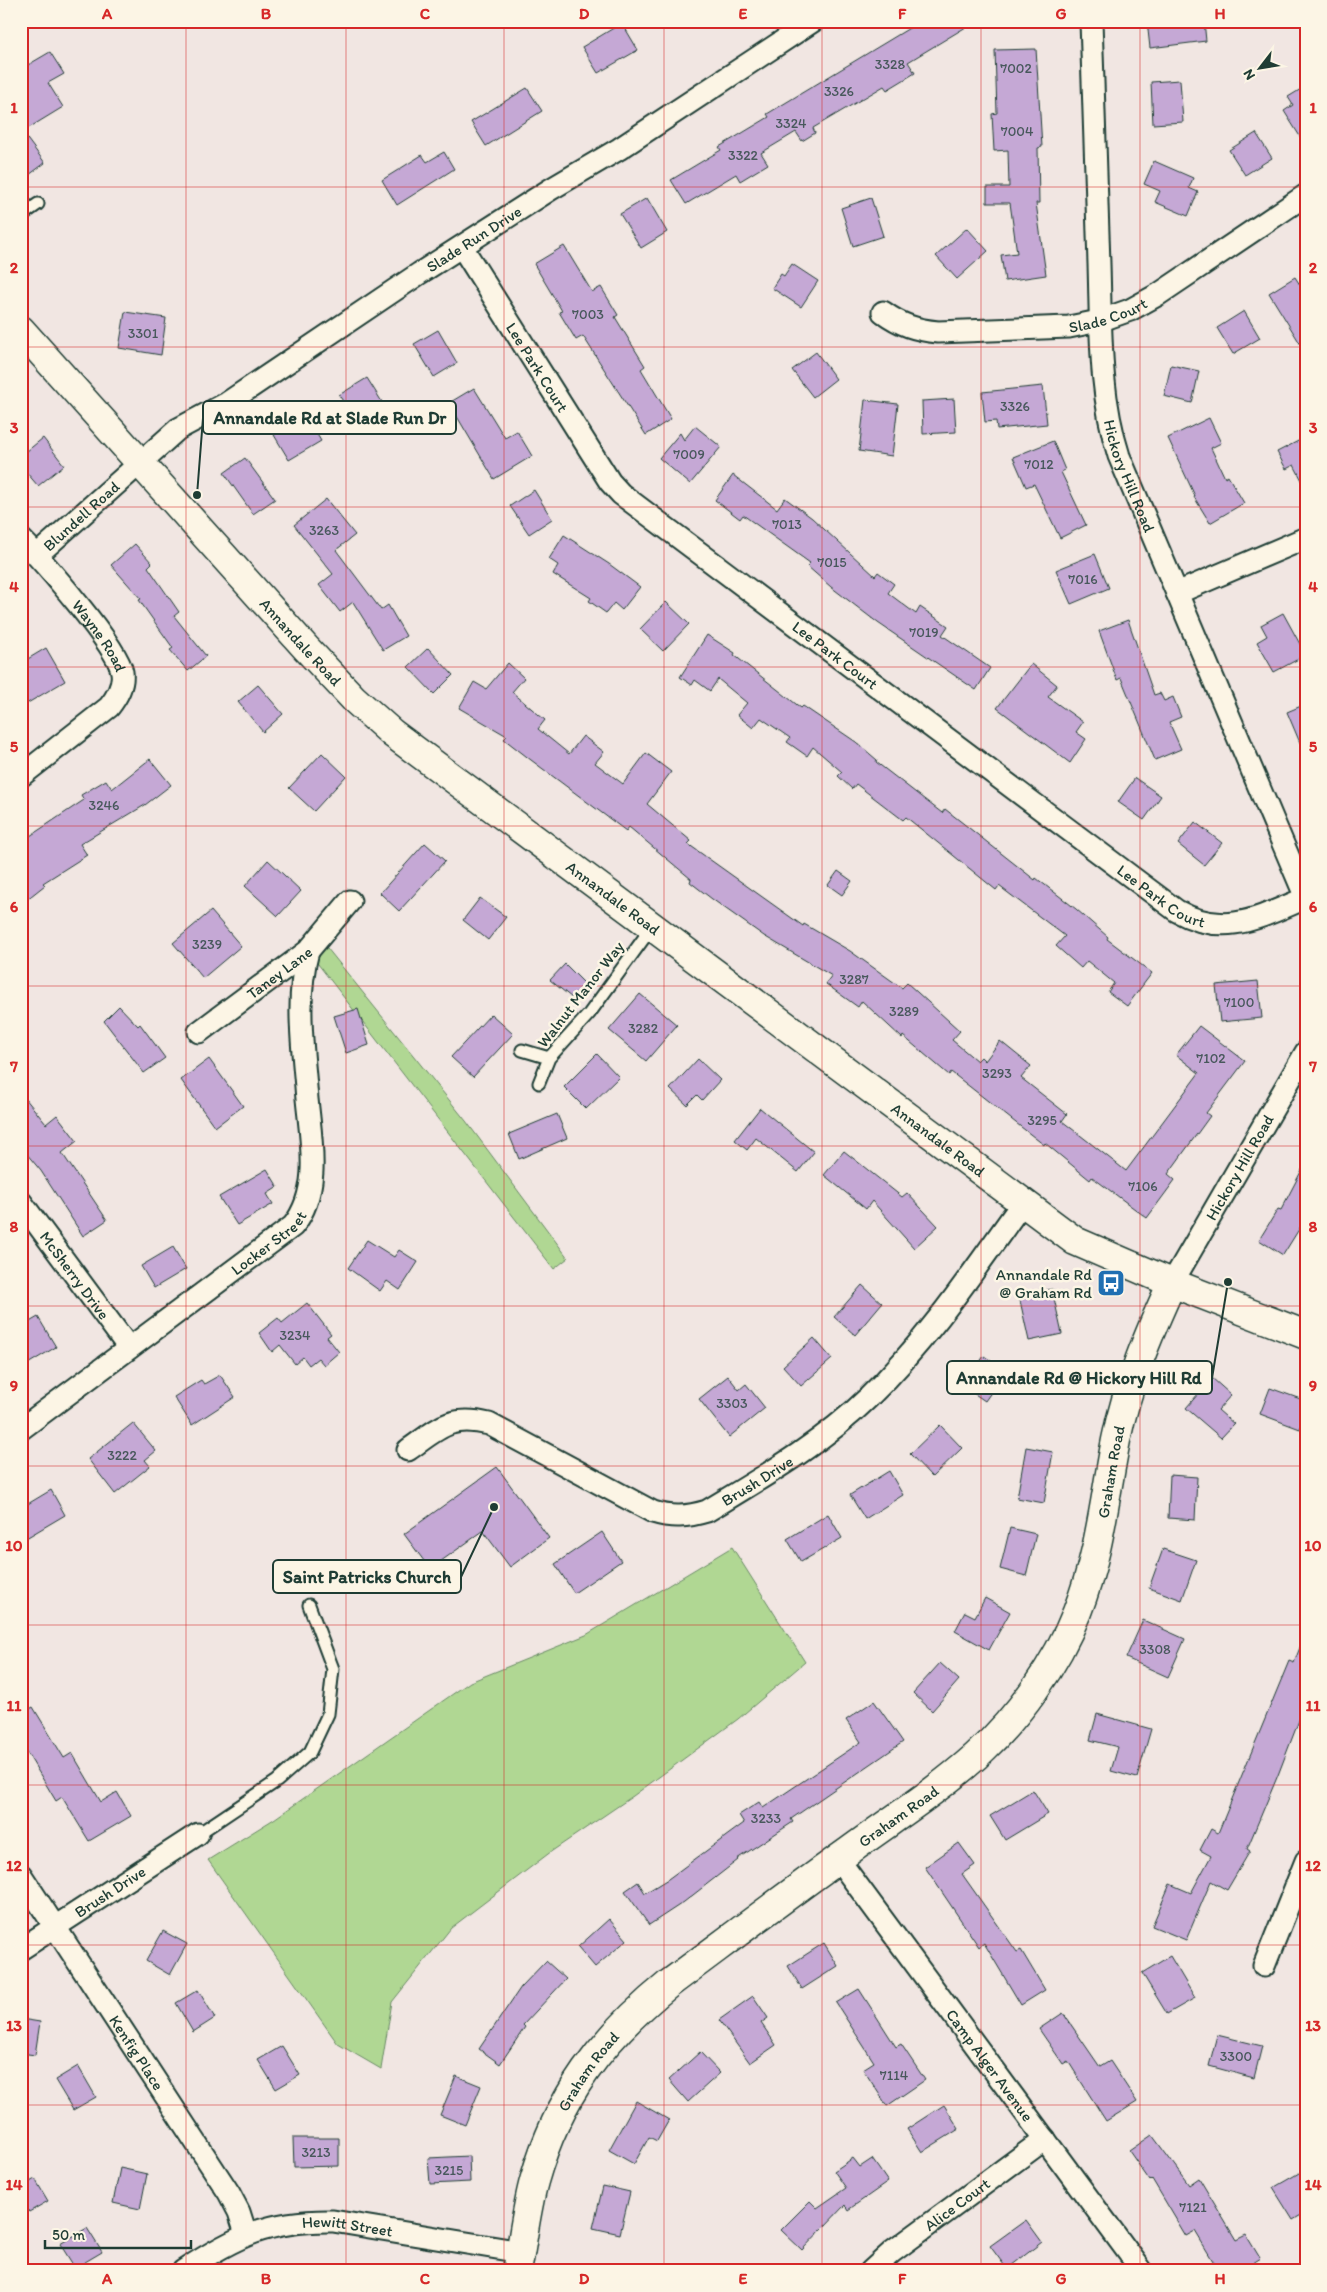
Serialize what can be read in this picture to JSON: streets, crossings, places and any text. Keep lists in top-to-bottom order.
{
  "streets": {
    "main road": ["Annandale Road", "Graham Road"],
    "street": [
      "Slade Run Drive",
      "Slade Court",
      "Lee Park Court",
      "Hickory Hill Road",
      "Blundell Road",
      "Wayne Road",
      "Taney Lane",
      "Locker Street",
      "McSherry Drive",
      "Brush Drive",
      "Kenfig Place",
      "Camp Alger Avenue",
      "Alice Court",
      "Hewitt Street"
    ],
    "lane": ["Walnut Manor Way"]
  },
  "crossings": [
    ["Slade Run Drive", "Lee Park Court"],
    ["Slade Run Drive", "Blundell Road"],
    ["Slade Run Drive", "Annandale Road"],
    ["Slade Court", "Hickory Hill Road"],
    ["Lee Park Court", "Hickory Hill Road"],
    ["Hickory Hill Road", "Annandale Road"],
    ["Hickory Hill Road", "Graham Road"],
    ["Blundell Road", "Wayne Road"],
    ["Blundell Road", "Annandale Road"],
    ["Annandale Road", "Walnut Manor Way"],
    ["Annandale Road", "Graham Road"],
    ["Annandale Road", "Brush Drive"],
    ["Taney Lane", "Locker Street"],
    ["Locker Street", "McSherry Drive"],
    ["Graham Road", "Camp Alger Avenue"],
    ["Graham Road", "Hewitt Street"],
    ["Brush Drive", "Kenfig Place"],
    ["Kenfig Place", "Hewitt Street"],
    ["Camp Alger Avenue", "Alice Court"]
  ],
  "places": {
    "other": ["Annandale Rd at Slade Run Dr", "Annandale Rd @ Hickory Hill Rd", "Saint Patricks Church"],
    "bus stop": ["Annandale Rd @ Graham Rd"]
  },
  "house_numbers": [
    "3328",
    "7002",
    "3326",
    "3324",
    "7004",
    "3322",
    "7003",
    "3301",
    "3326",
    "7009",
    "7012",
    "7013",
    "3263",
    "7015",
    "7016",
    "7019",
    "3246",
    "3239",
    "3287",
    "7100",
    "3289",
    "3282",
    "7102",
    "3293",
    "3295",
    "7106",
    "3234",
    "3303",
    "3222",
    "3308",
    "3233",
    "3300",
    "7114",
    "3213",
    "3215",
    "7121"
  ],
  "scale_bar": "50 m",
  "north": "bottom left",
  "grid": {
    "columns": [
      "A",
      "B",
      "C",
      "D",
      "E",
      "F",
      "G",
      "H"
    ],
    "rows": [
      "1",
      "2",
      "3",
      "4",
      "5",
      "6",
      "7",
      "8",
      "9",
      "10",
      "11",
      "12",
      "13",
      "14"
    ]
  }
}
